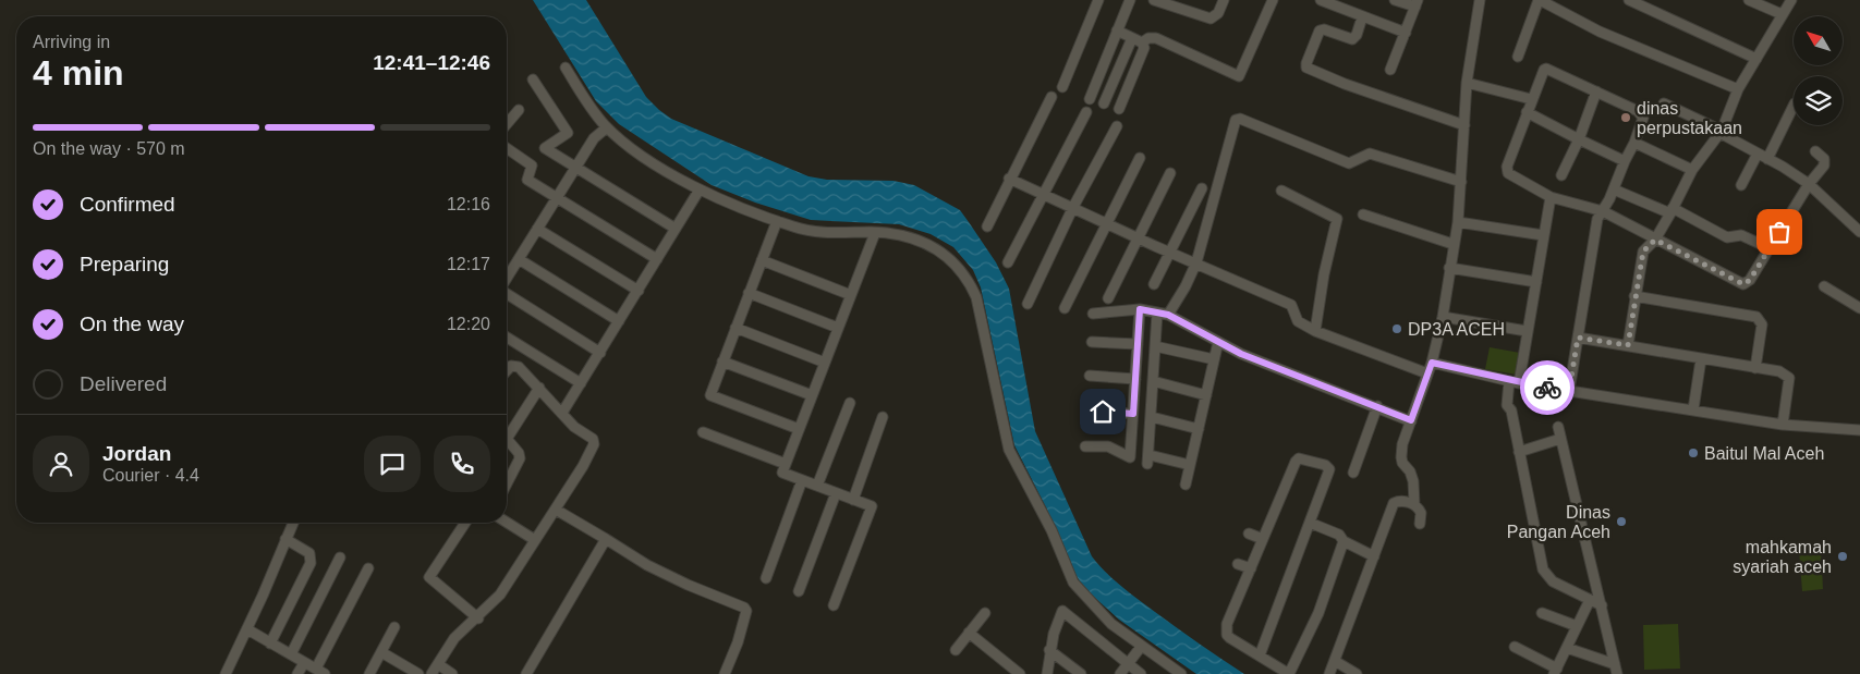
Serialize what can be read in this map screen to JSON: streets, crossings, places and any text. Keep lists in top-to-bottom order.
{
  "places": [
    "dinas perpustakaan",
    "DP3A ACEH",
    "Baitul Mal Aceh",
    "Dinas Pangan Aceh",
    "mahkamah syariah aceh"
  ],
  "north": "top left",
  "page": {
    "heading": ["4 min", "Arriving in", "12:41–12:46"],
    "panel": ["Jordan", "Courier · 4.4"],
    "bar": "On the way · 570 m",
    "list": [
      ["Confirmed", "12:16"],
      ["Preparing", "12:17"],
      ["On the way", "12:20"],
      "Delivered"
    ]
  }
}
